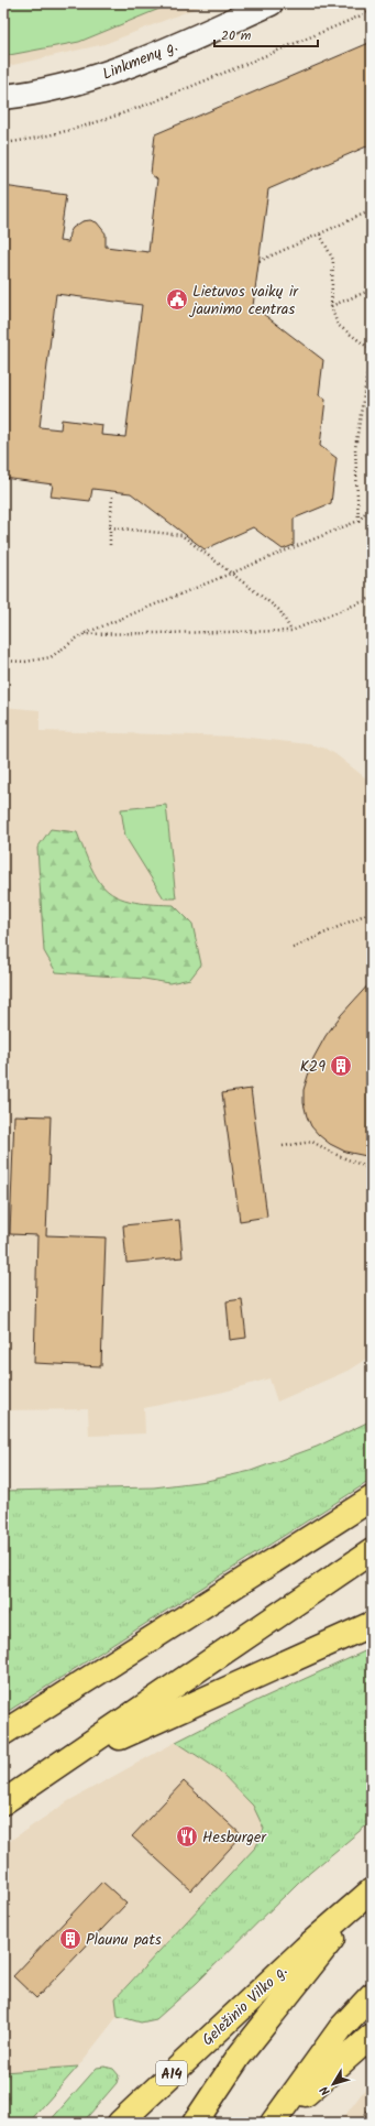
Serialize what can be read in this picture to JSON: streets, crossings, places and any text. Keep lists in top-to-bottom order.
{
  "streets": {
    "main road": ["Geležinio Vilko g.", "A14"],
    "street": ["Linkmenų g."]
  },
  "places": {
    "public building": ["Lietuvos vaikų ir jaunimo centras"],
    "building": ["K29", "Plaunu pats"],
    "restaurant": ["Hesburger"]
  },
  "scale_bar": "20 m",
  "north": "bottom left"
}
